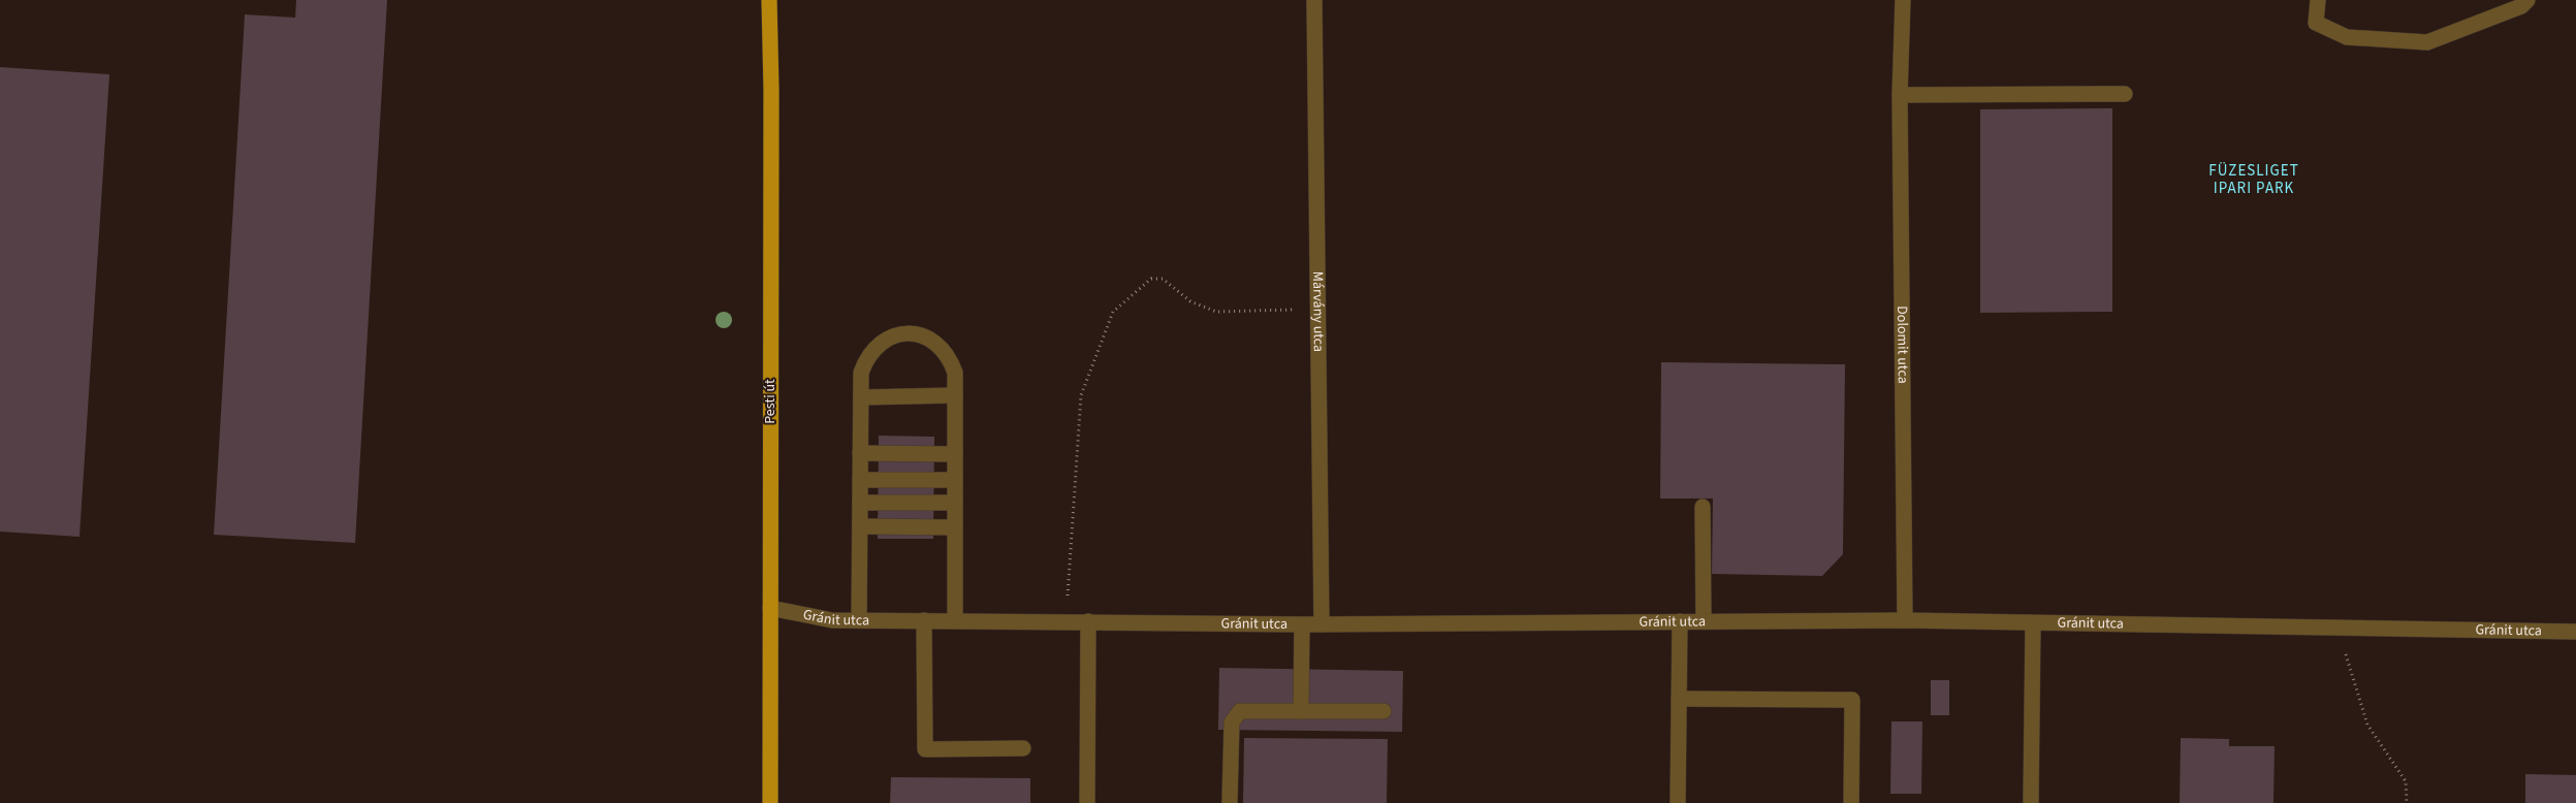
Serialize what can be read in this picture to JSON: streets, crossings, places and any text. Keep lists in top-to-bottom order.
{
  "streets": {
    "main road": ["Pesti út"],
    "street": ["Márvány utca", "Dolomit utca", "Gránit utca"]
  },
  "crossings": [
    ["Márvány utca", "Gránit utca"],
    ["Dolomit utca", "Gránit utca"],
    ["Pesti út", "Gránit utca"]
  ],
  "districts": ["FÜZESLIGET IPARI PARK"]
}
